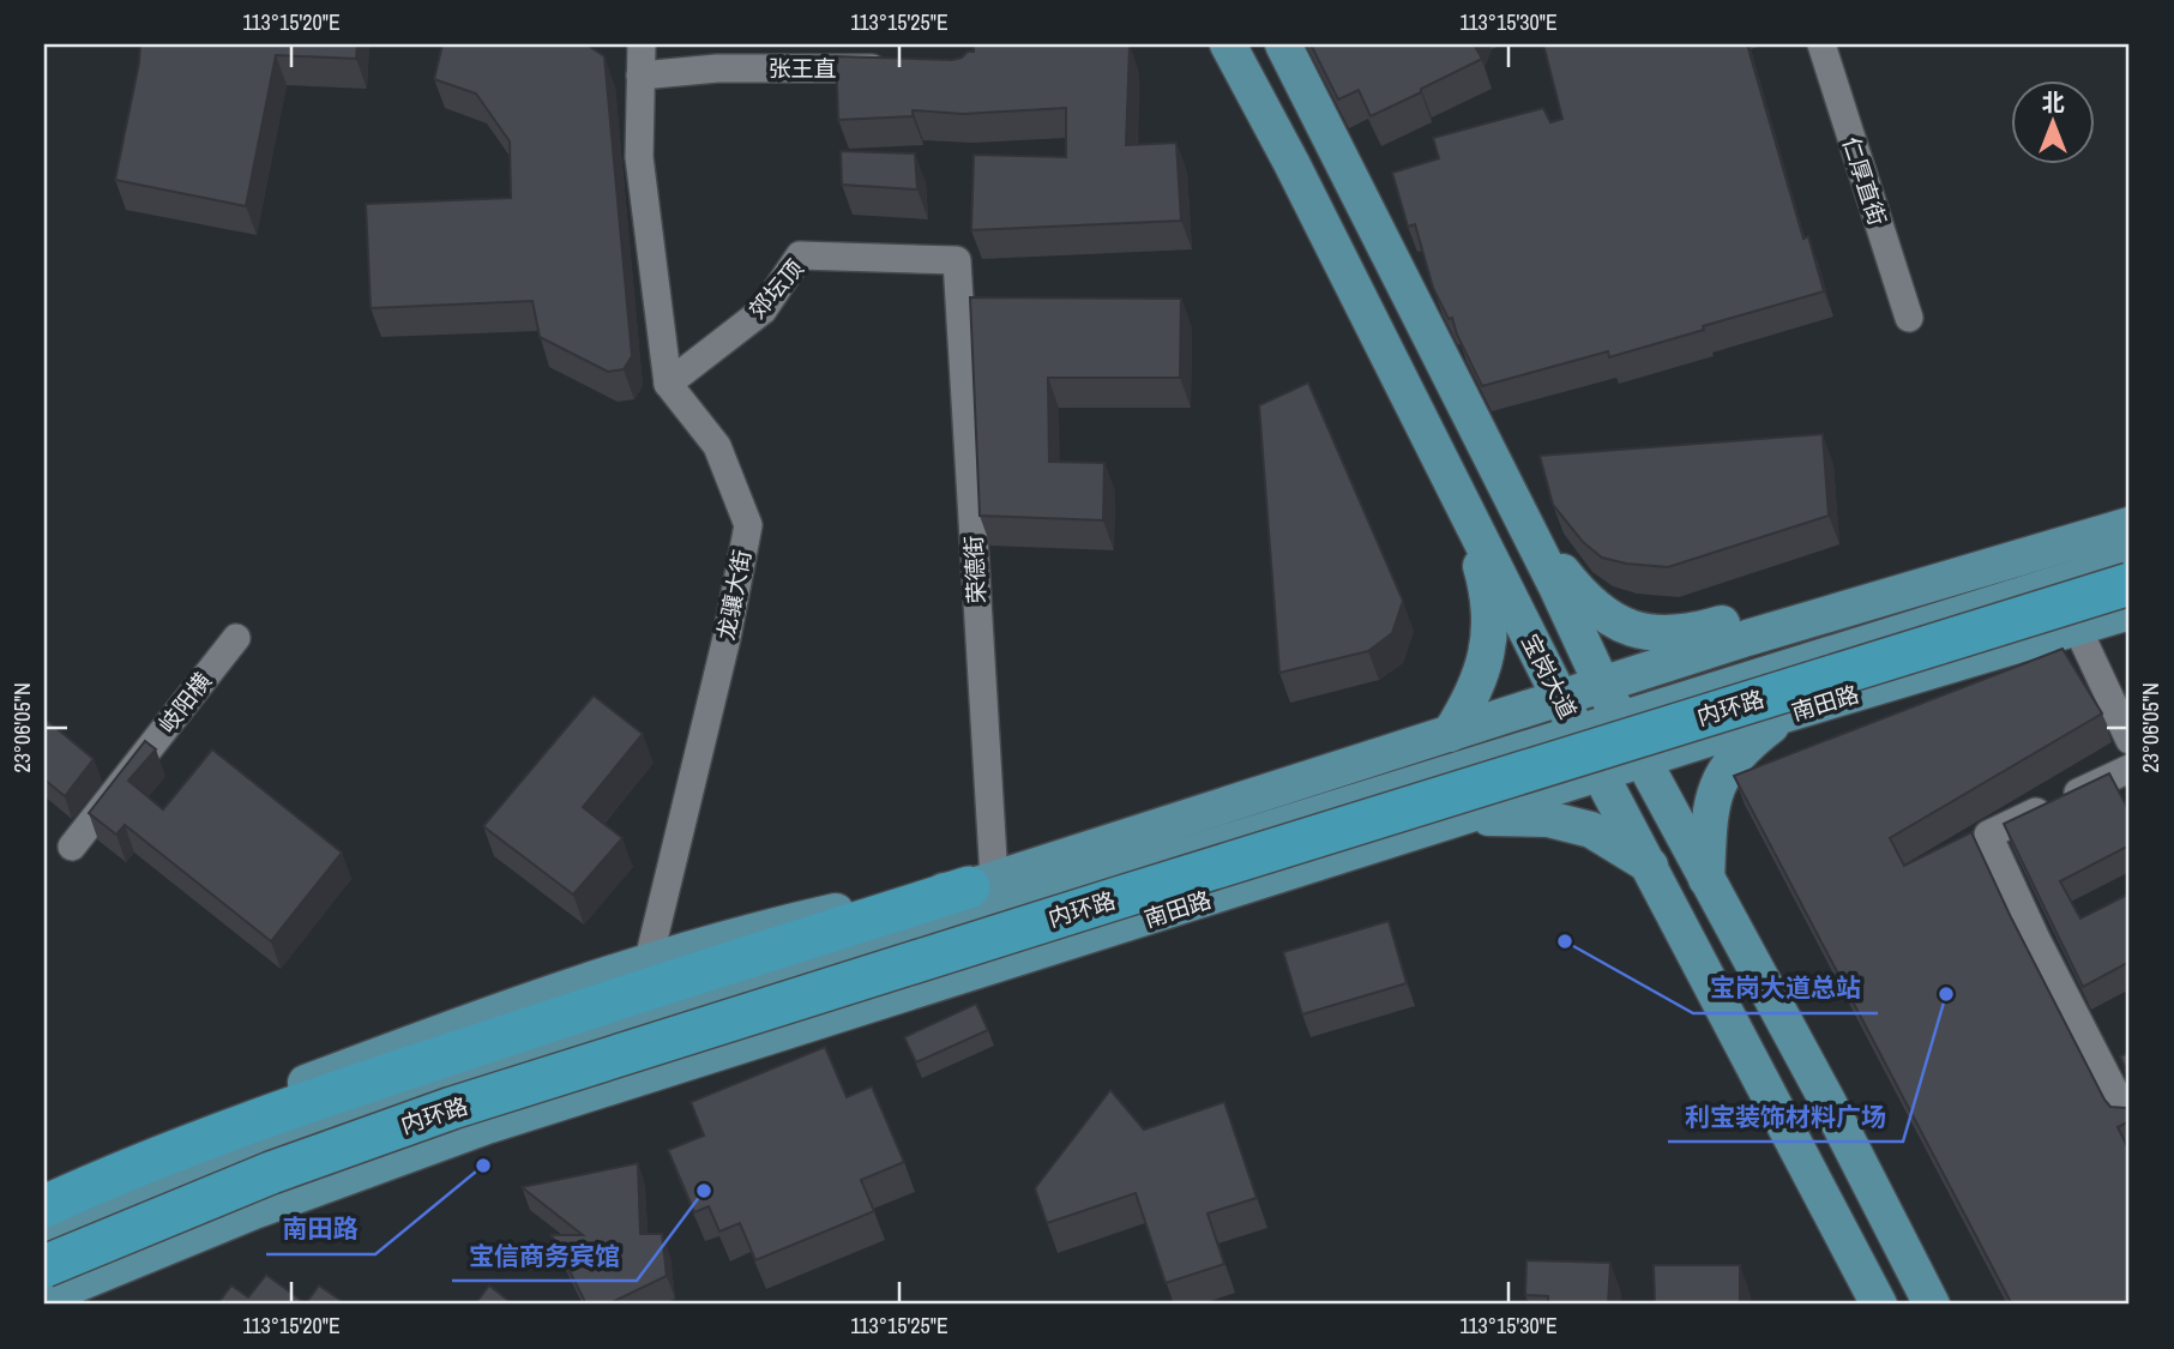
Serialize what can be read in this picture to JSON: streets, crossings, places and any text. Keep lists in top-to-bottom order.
{
  "streets": {
    "highway": ["内环路"],
    "main road": ["宝岗大道", "南田路"],
    "street": [
      "张王直",
      "仁厚直街",
      "郊坛顶",
      "荣德街",
      "龙骧大街",
      "岐阳横"
    ]
  },
  "crossings": [
    ["郊坛顶", "荣德街"],
    ["郊坛顶", "龙骧大街"],
    ["宝岗大道", "南田路"],
    ["南田路", "内环路"]
  ],
  "places": [
    "宝岗大道总站",
    "利宝装饰材料广场",
    "南田路",
    "宝信商务宾馆"
  ],
  "north": "top",
  "coordinates": [
    "113°15'20\"E",
    "113°15'25\"E",
    "113°15'30\"E",
    "23°06'05\"N"
  ]
}
